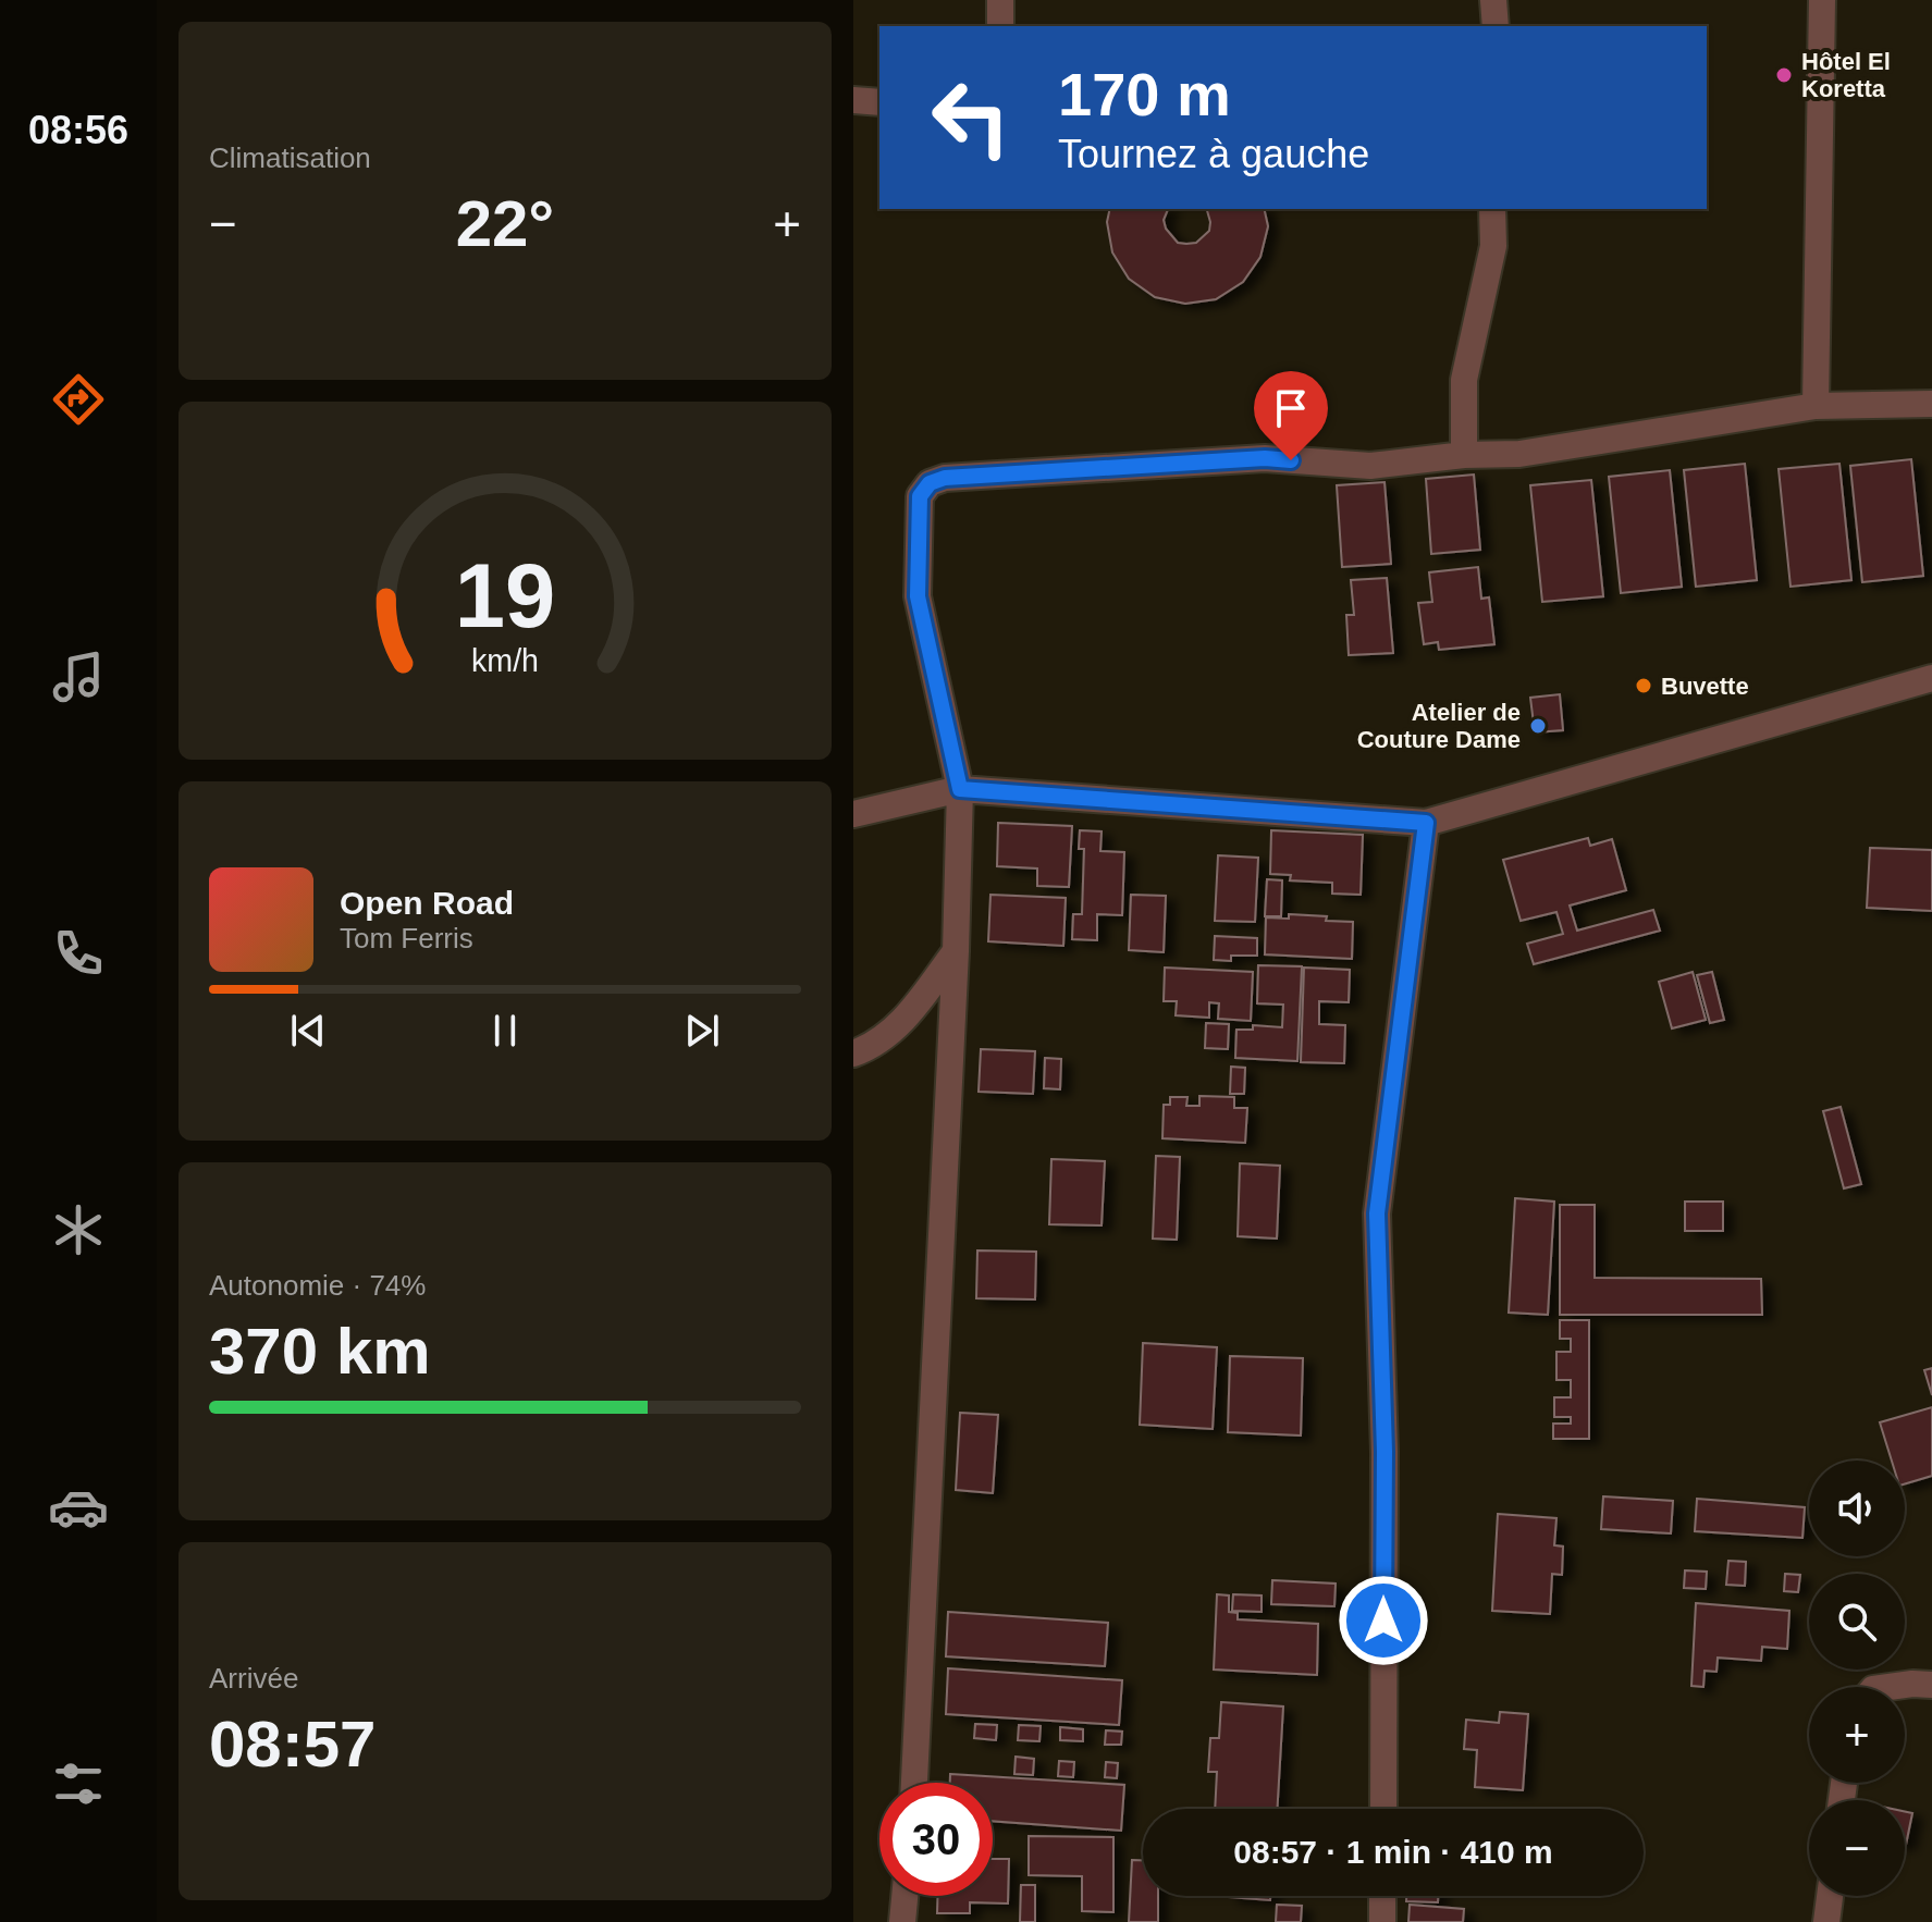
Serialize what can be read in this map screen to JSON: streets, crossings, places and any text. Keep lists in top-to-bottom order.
{
  "places": ["Hôtel El Koretta", "Buvette", "Atelier de Couture Dame"],
  "page": {
    "tabs": "08:56",
    "tile": [
      "Climatisation",
      ["Autonomie · 74%", "370 km"],
      ["Arrivée", "08:57"]
    ],
    "turn": ["170 m", "Tournez à gauche"],
    "heat": ["−", "22°", "+"],
    "song": ["Open Road", "Tom Ferris"],
    "map_buttons": ["+", "−"],
    "limit": "30",
    "trip": "08:57 · 1 min · 410 m",
    "gauge": ["19", "km/h"]
  }
}
